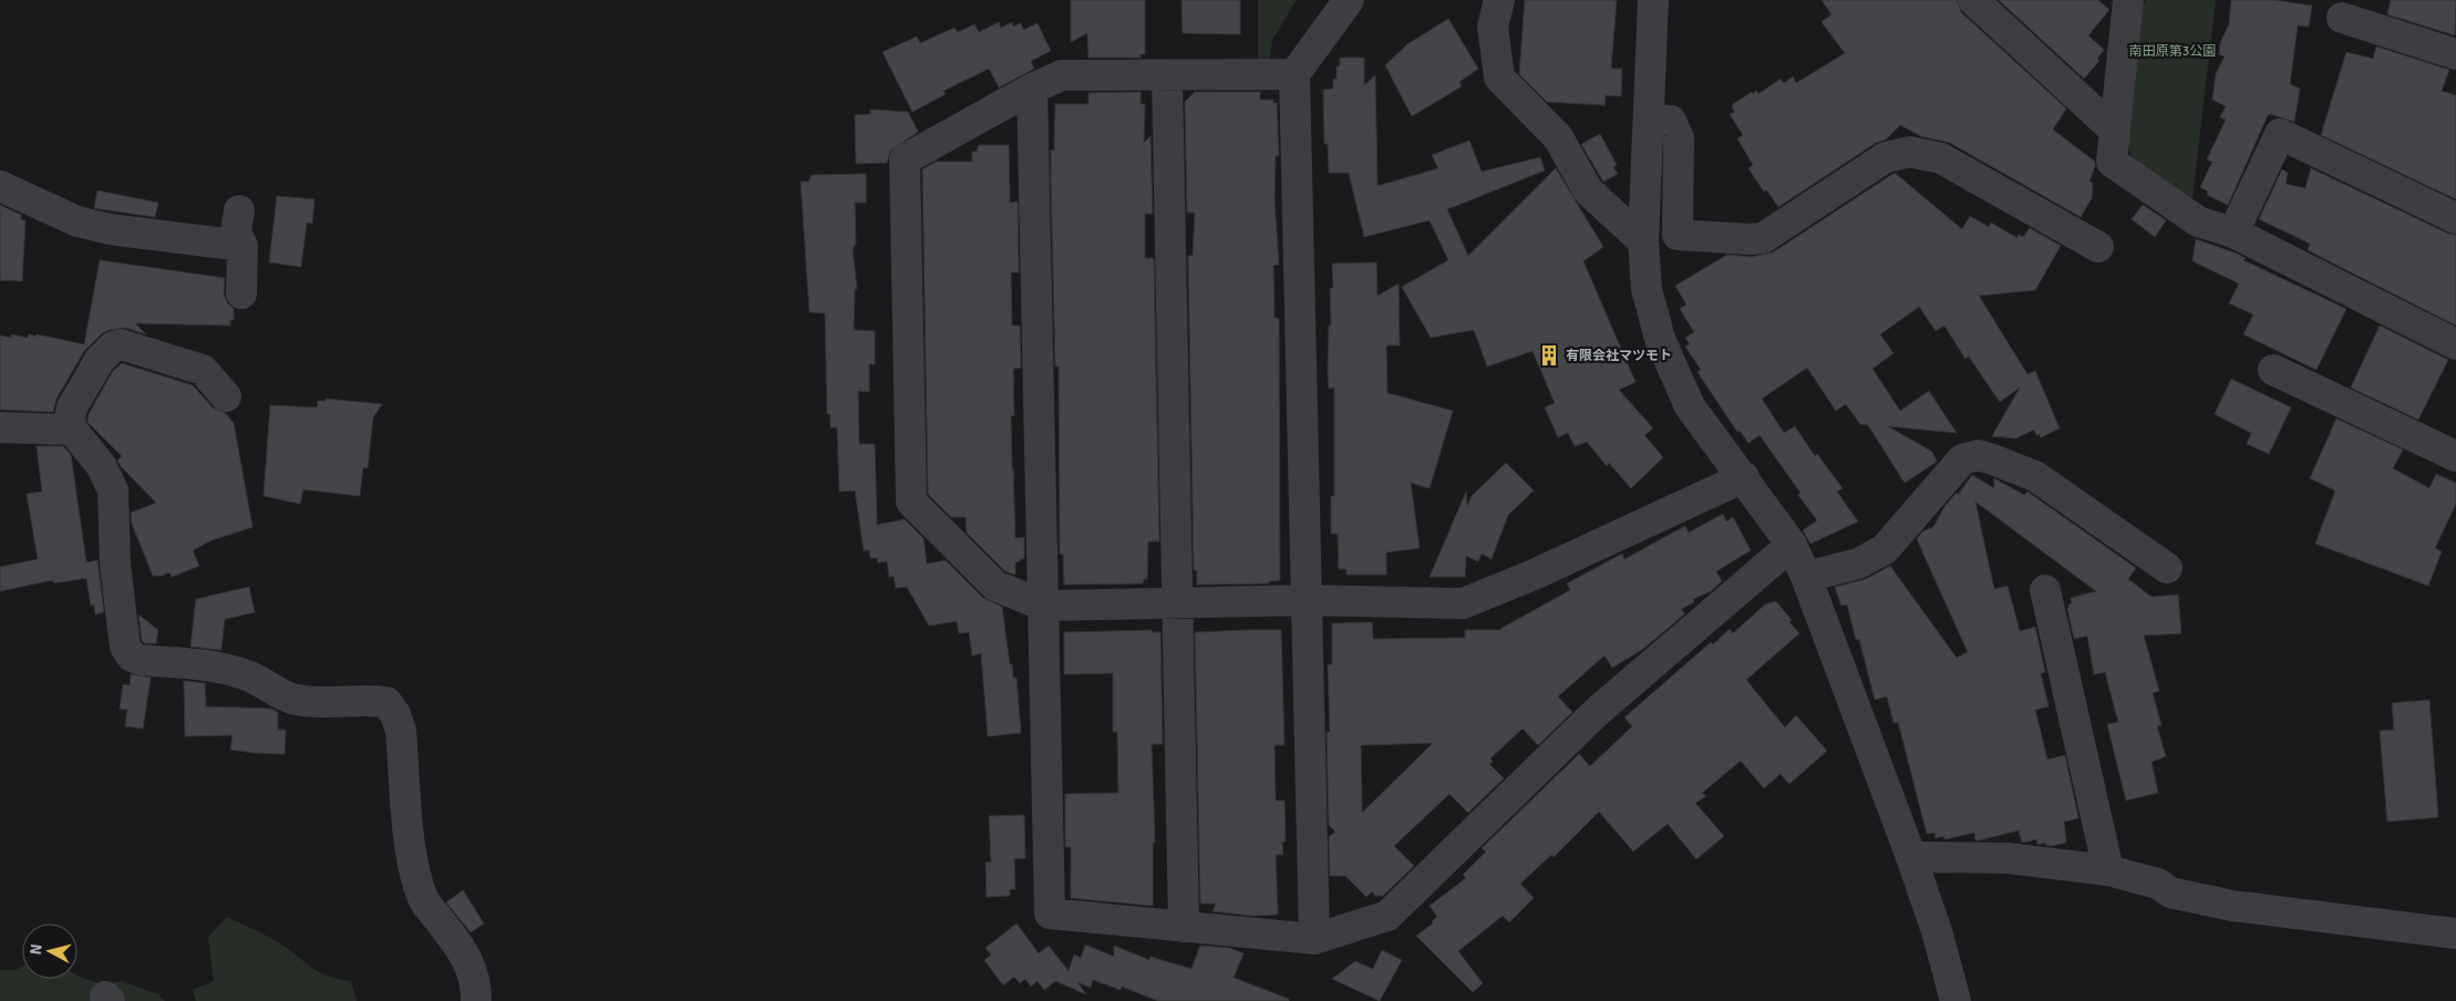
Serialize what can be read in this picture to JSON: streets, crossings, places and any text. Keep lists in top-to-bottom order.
{
  "parks": ["南田原第3公園"],
  "places": {
    "building": ["有限会社マツモト"]
  },
  "north": "left"
}
